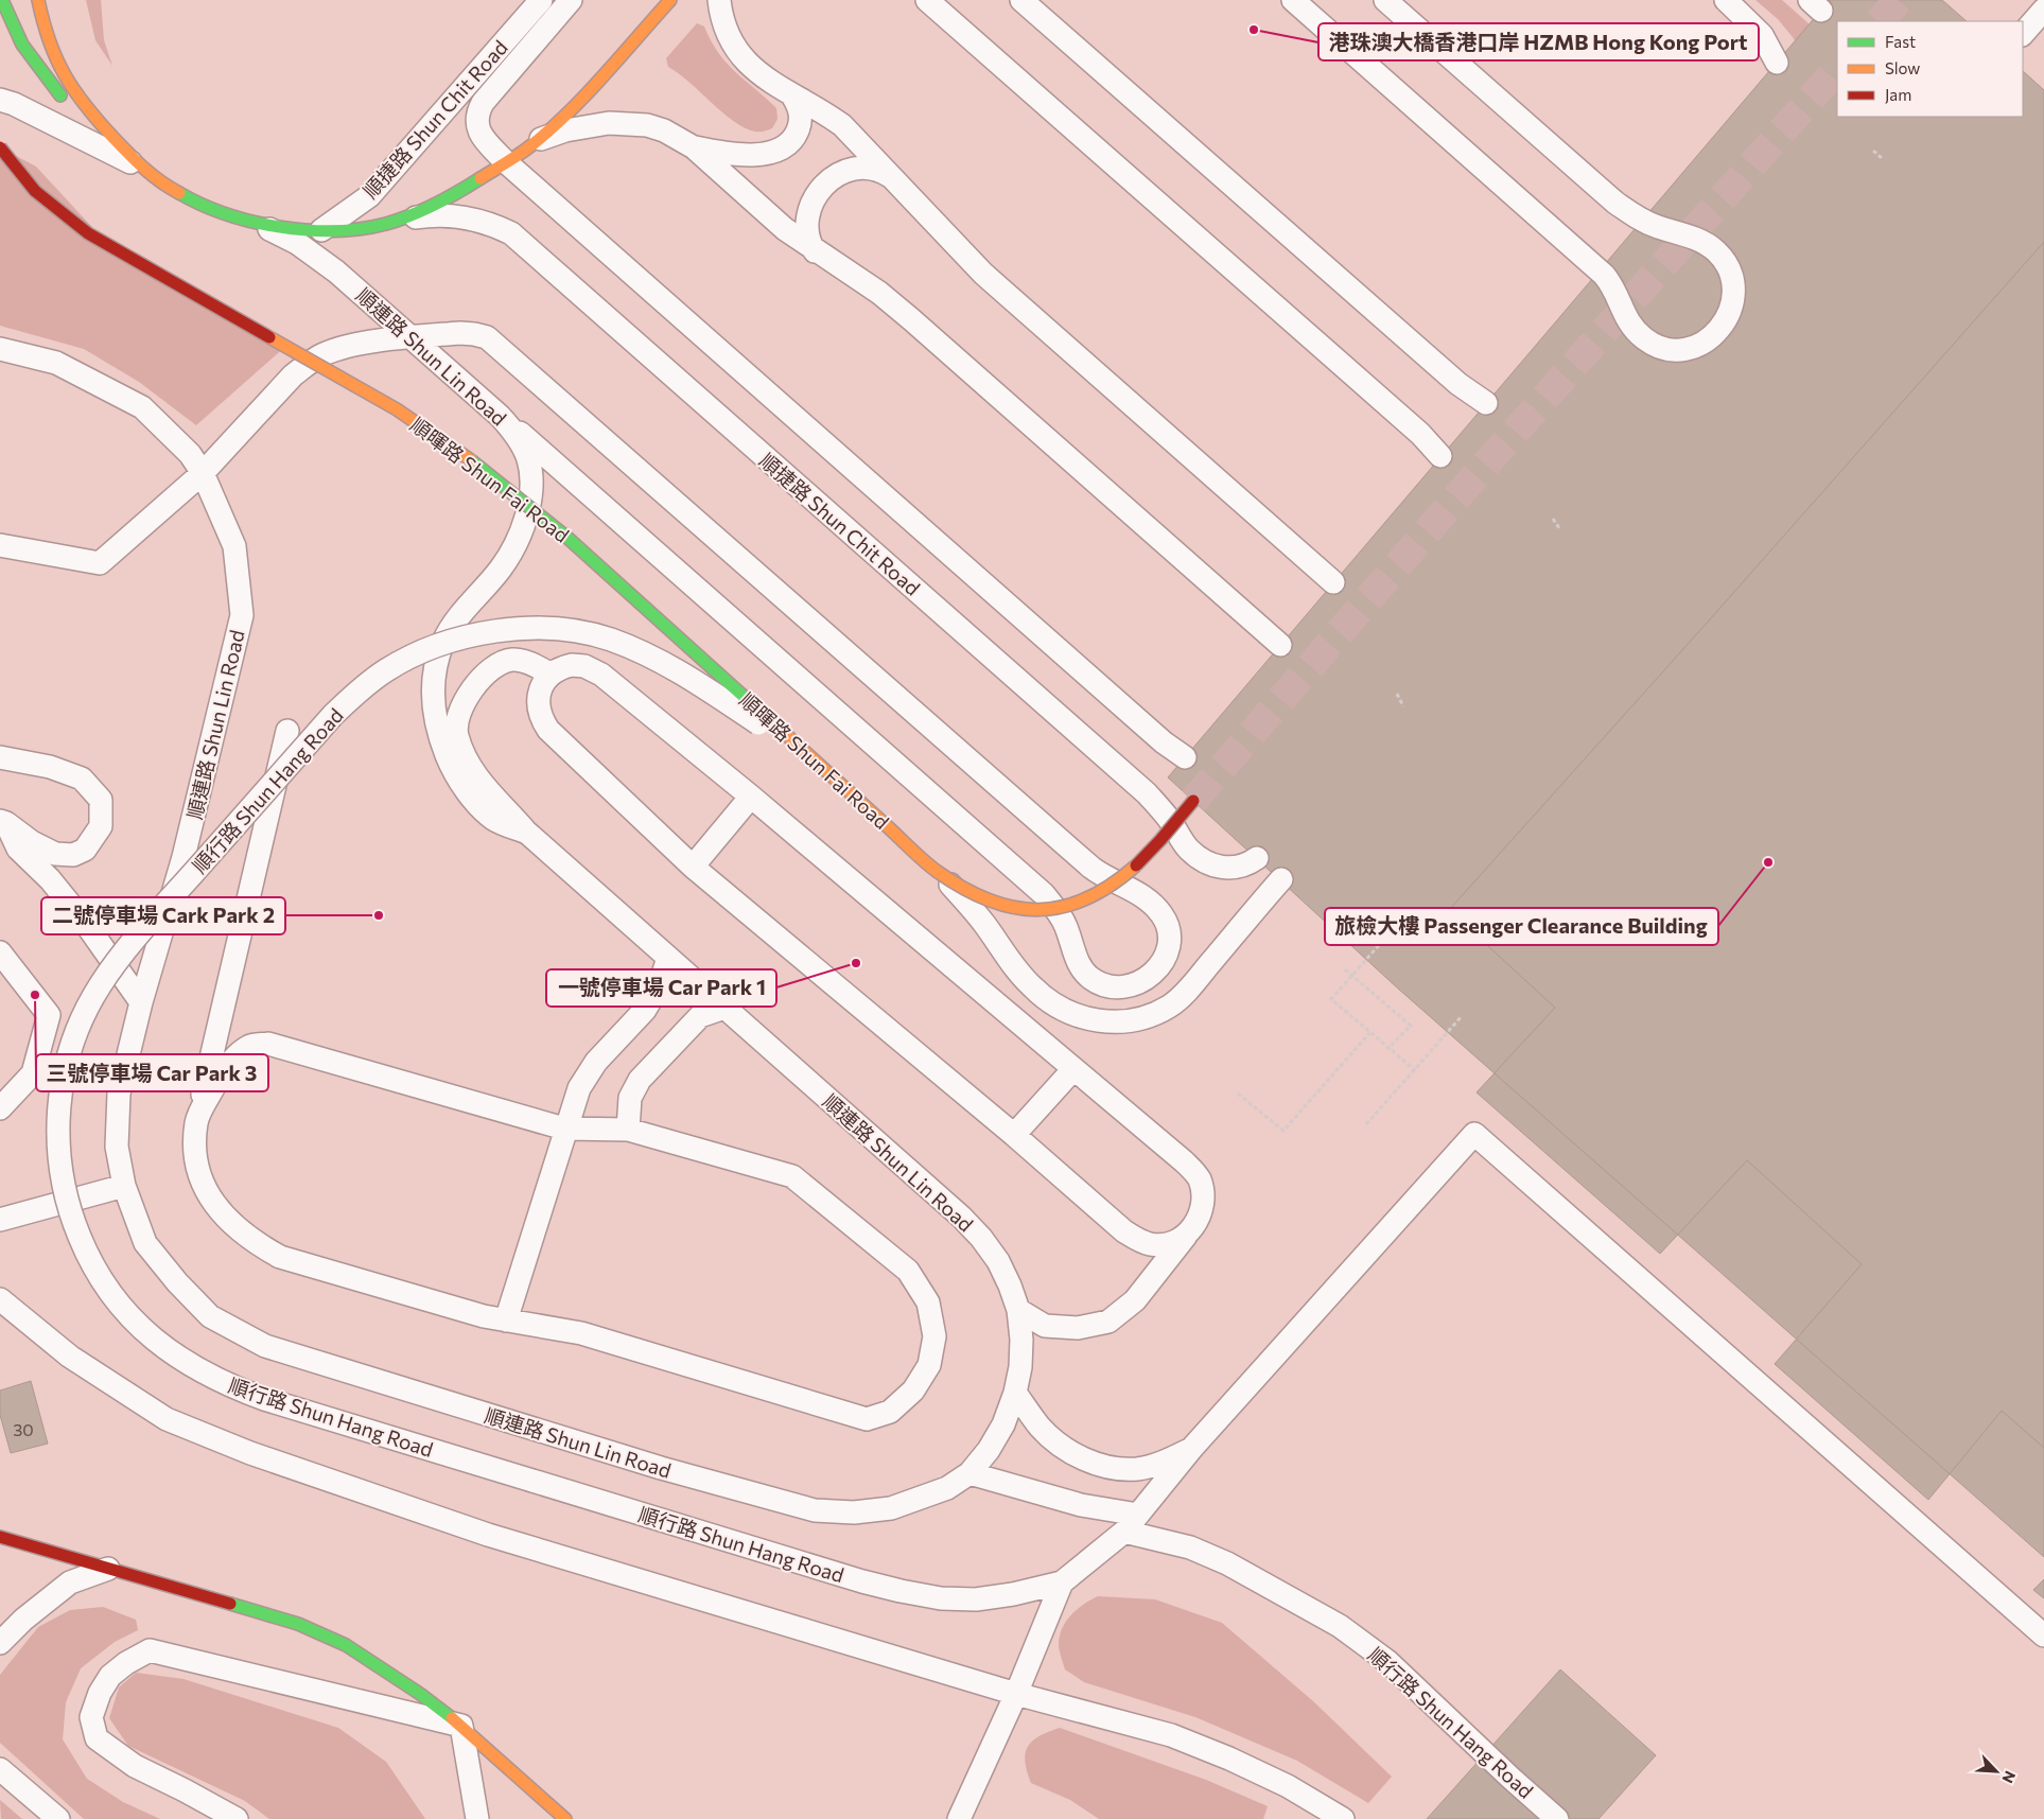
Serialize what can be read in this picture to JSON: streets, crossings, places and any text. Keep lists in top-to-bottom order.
{
  "streets": {
    "main road": ["順暉路 Shun Fai Road"],
    "lane": ["順捷路 Shun Chit Road", "順連路 Shun Lin Road", "順行路 Shun Hang Road"]
  },
  "crossings": [
    ["順暉路 Shun Fai Road", "順行路 Shun Hang Road"]
  ],
  "places": [
    "港珠澳大橋香港口岸 HZMB Hong Kong Port",
    "旅檢大樓 Passenger Clearance Building",
    "二號停車場 Cark Park 2",
    "一號停車場 Car Park 1",
    "三號停車場 Car Park 3"
  ],
  "house_numbers": ["30"],
  "legend": ["Fast", "Slow", "Jam"],
  "north": "bottom right"
}
